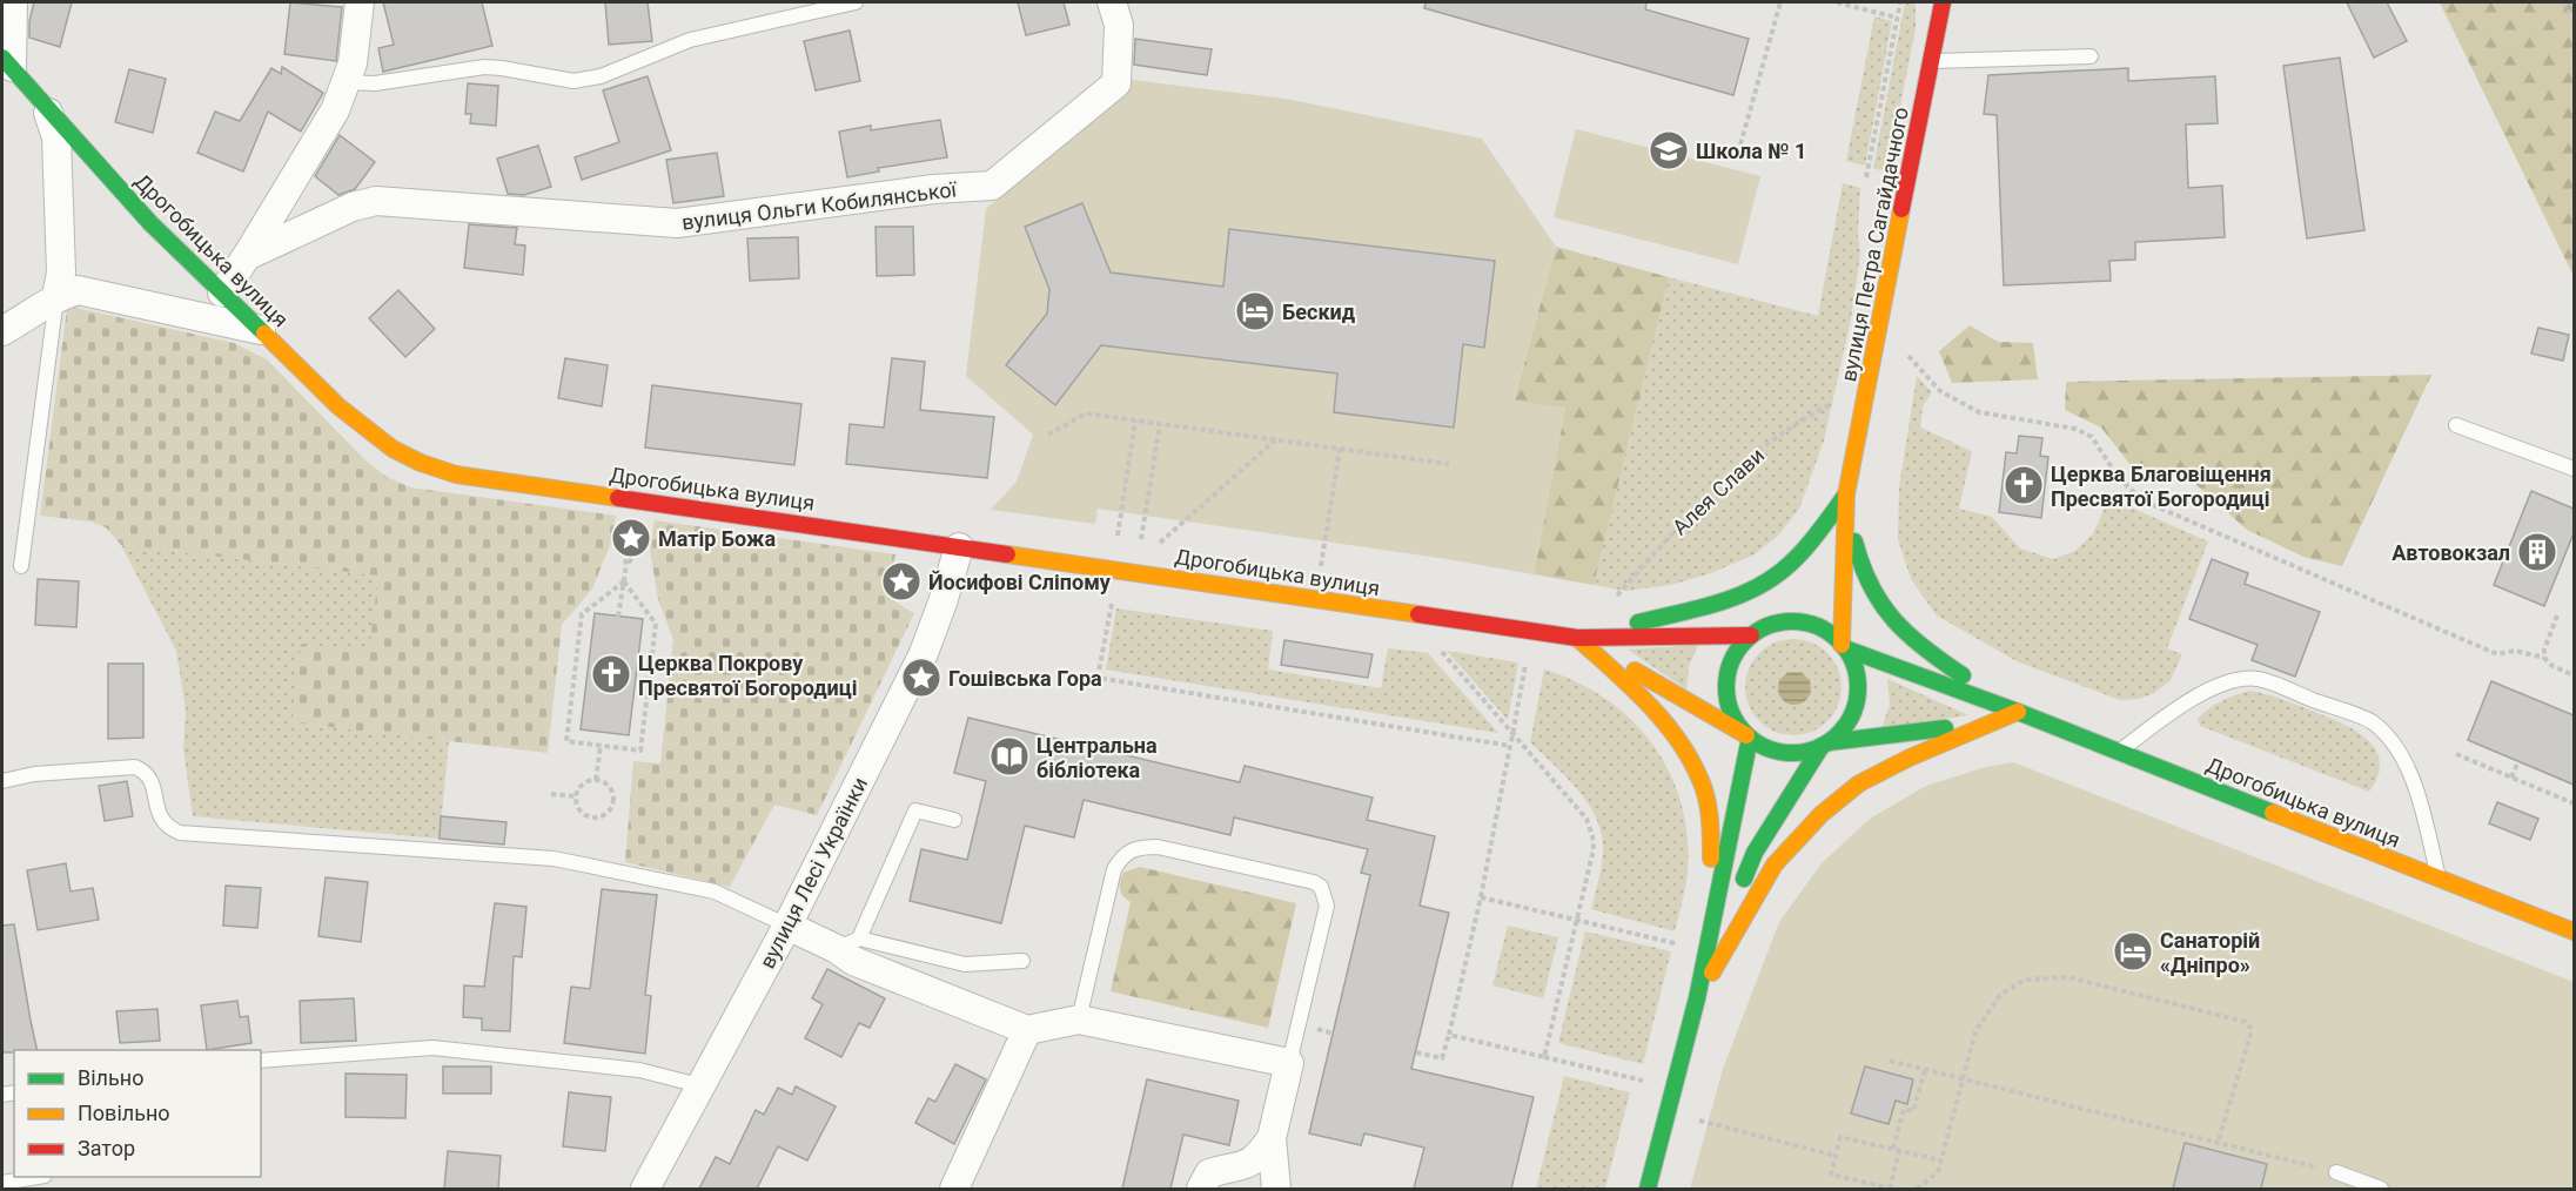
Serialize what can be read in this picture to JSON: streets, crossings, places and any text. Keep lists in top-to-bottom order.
{
  "streets": {
    "street": [
      "вулиця Ольги Кобилянської",
      "вулиця Петра Сагайдачного",
      "Дрогобицька вулиця",
      "вулиця Лесі Українки"
    ],
    "path": ["Алея Слави"]
  },
  "crossings": [
    ["Дрогобицька вулиця", "вулиця Лесі Українки"]
  ],
  "places": {
    "school or university": ["Школа № 1"],
    "hotel": ["Бескид", "Санаторій «Дніпро»"],
    "church": ["Церква Благовіщення Пресвятої Богородиці", "Церква Покрову Пресвятої Богородиці"],
    "place": ["Матір Божа", "Йосифові Сліпому", "Гошівська Гора"],
    "building": ["Автовокзал"],
    "library": ["Центральна бібліотека"]
  },
  "legend": ["Вільно", "Повільно", "Затор"]
}
